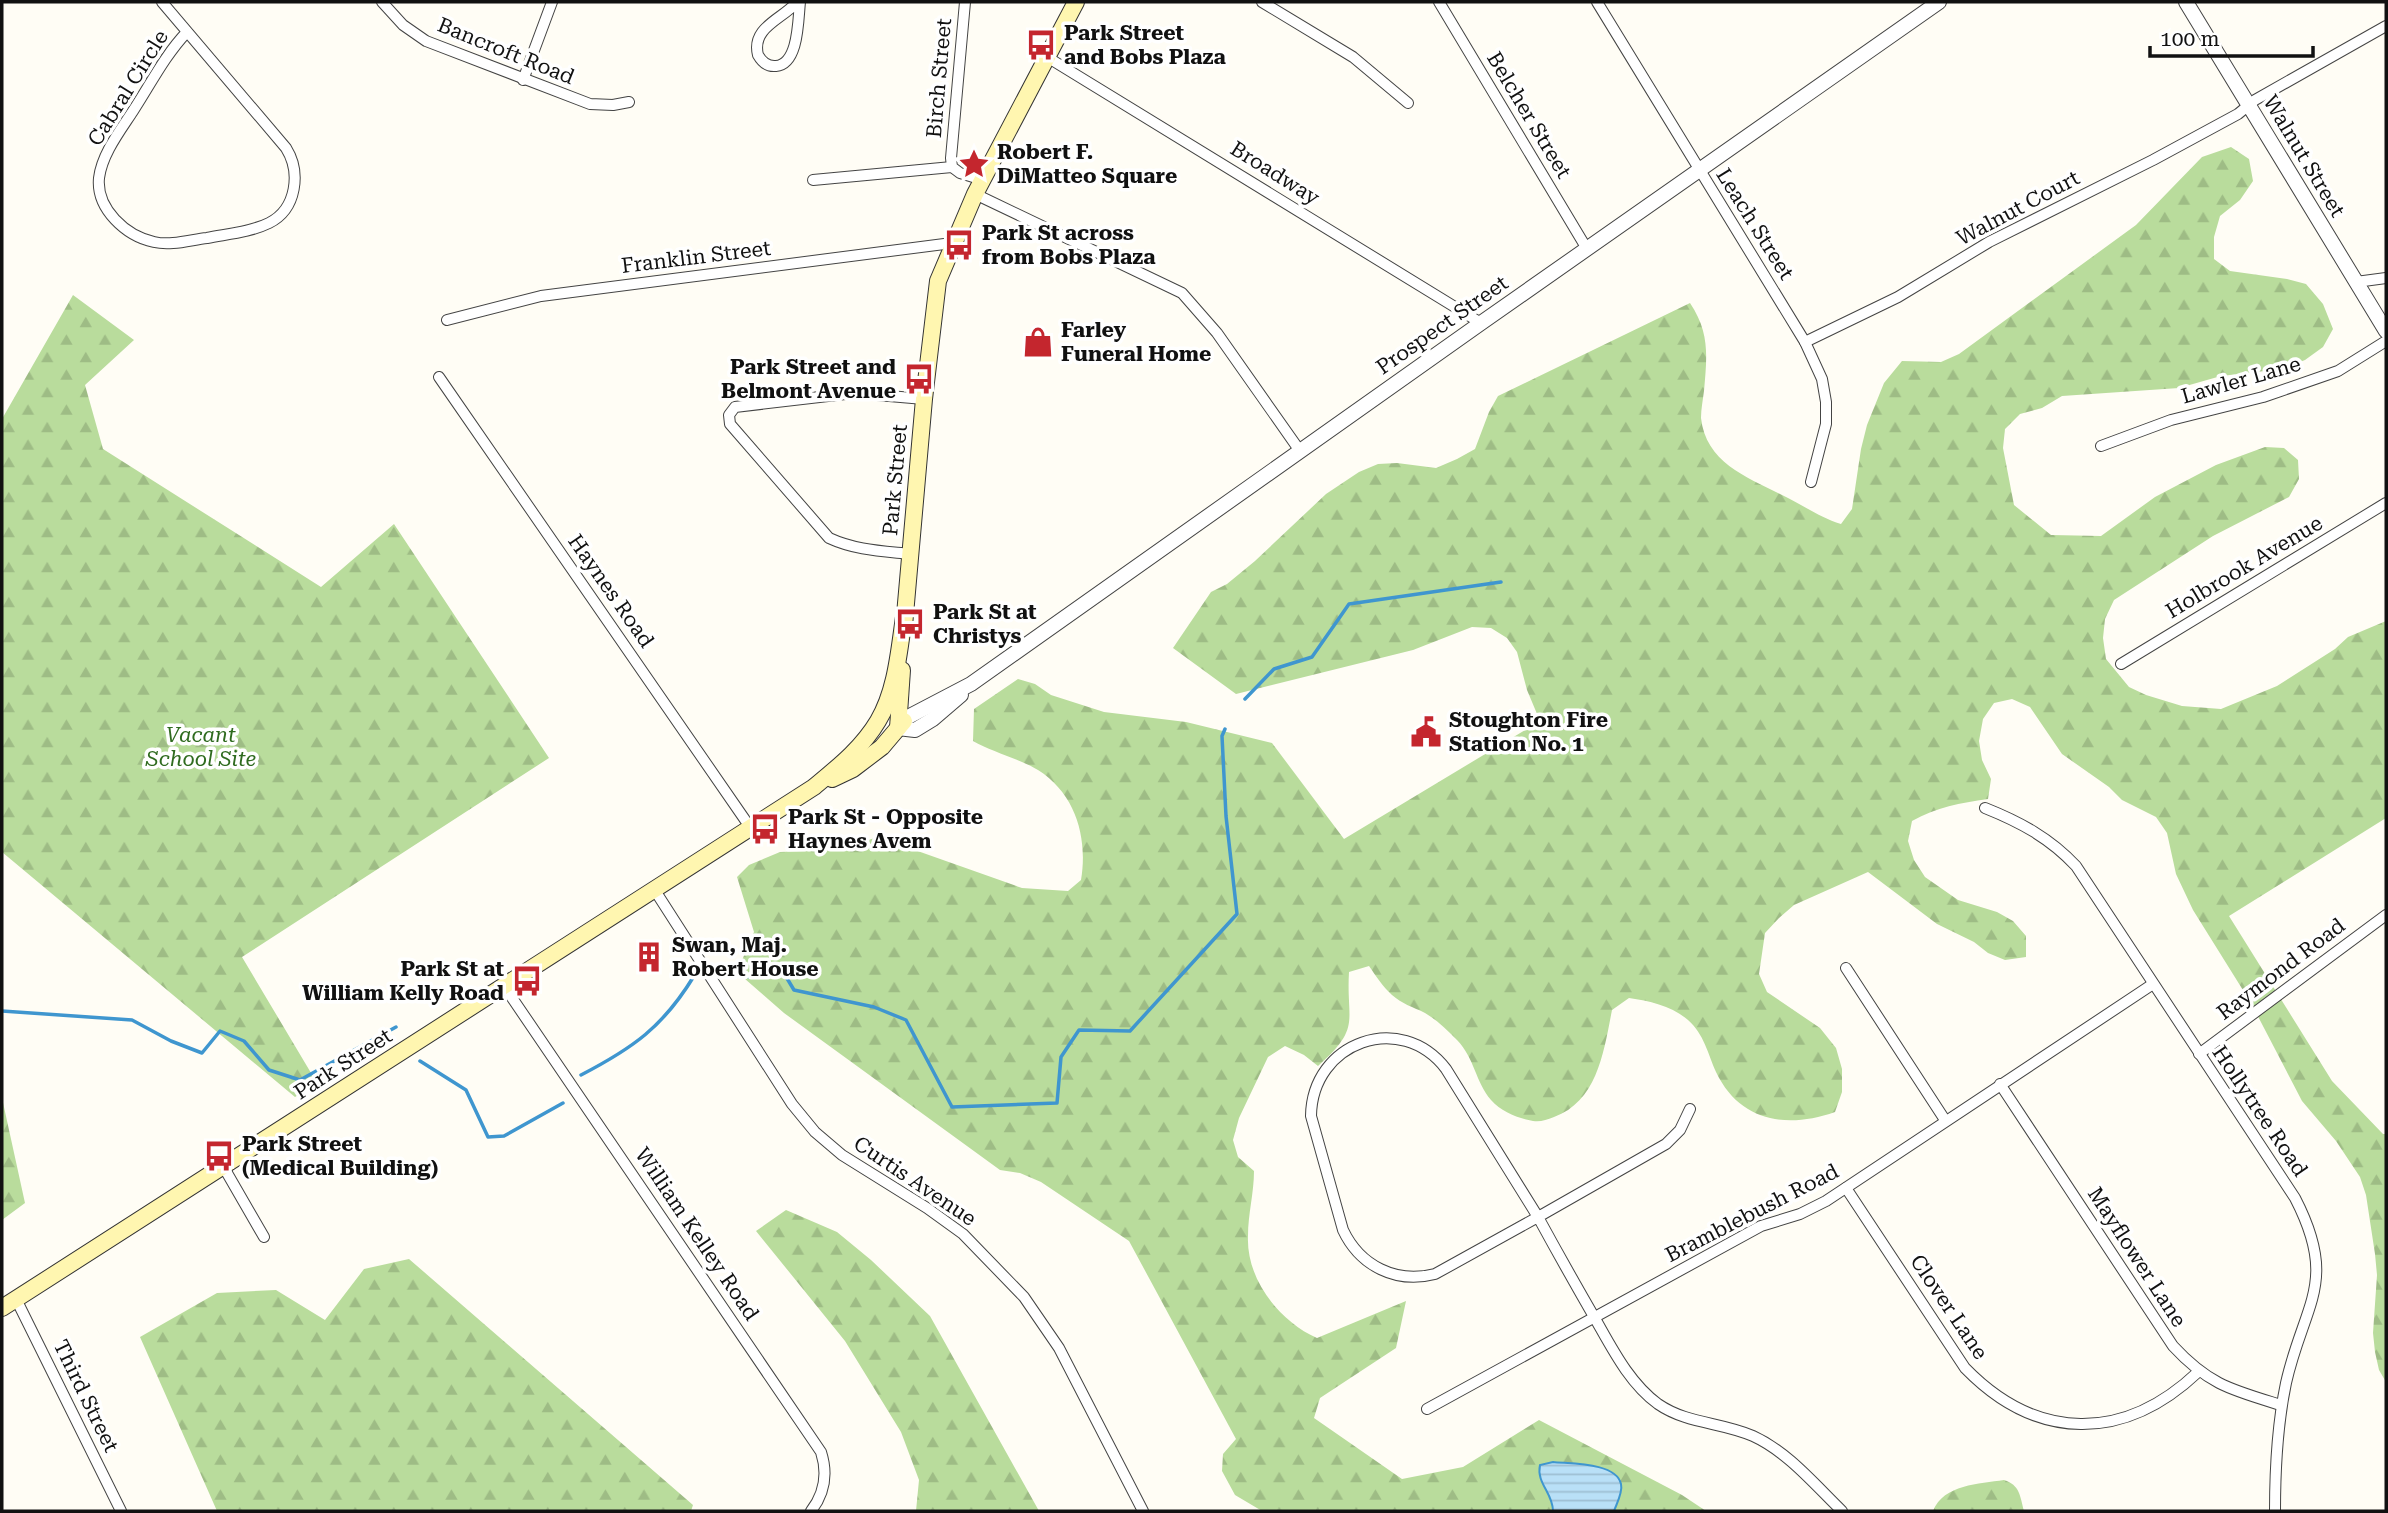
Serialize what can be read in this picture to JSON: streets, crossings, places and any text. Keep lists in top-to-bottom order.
{
  "streets": {
    "main road": ["Park Street"],
    "street": [
      "Bancroft Road",
      "Birch Street",
      "Cabral Circle",
      "Belcher Street",
      "Walnut Street",
      "Broadway",
      "Walnut Court",
      "Leach Street",
      "Franklin Street",
      "Prospect Street",
      "Lawler Lane",
      "Holbrook Avenue",
      "Haynes Road",
      "Raymond Road",
      "Hollytree Road",
      "Curtis Avenue",
      "Bramblebush Road",
      "William Kelley Road",
      "Mayflower Lane",
      "Clover Lane",
      "Third Street"
    ]
  },
  "crossings": [
    ["Birch Street", "Prospect Street"],
    ["Birch Street", "Park Street"],
    ["Belcher Street", "Prospect Street"],
    ["Walnut Street", "Walnut Court"],
    ["Broadway", "Prospect Street"],
    ["Broadway", "Park Street"],
    ["Walnut Court", "Leach Street"],
    ["Leach Street", "Prospect Street"],
    ["Franklin Street", "Park Street"],
    ["Prospect Street", "Park Street"],
    ["Park Street", "Haynes Road"],
    ["Park Street", "Curtis Avenue"],
    ["Park Street", "William Kelley Road"],
    ["Park Street", "Third Street"],
    ["Raymond Road", "Hollytree Road"],
    ["Hollytree Road", "Bramblebush Road"],
    ["Hollytree Road", "Mayflower Lane"],
    ["Bramblebush Road", "Mayflower Lane"],
    ["Bramblebush Road", "Clover Lane"],
    ["Mayflower Lane", "Clover Lane"]
  ],
  "parks": ["Vacant School Site"],
  "places": {
    "bus stop": [
      "Park Street and Bobs Plaza",
      "Park St across from Bobs Plaza",
      "Park Street and Belmont Avenue",
      "Park St at Christys",
      "Park St - Opposite Haynes Avem",
      "Park St at William Kelly Road",
      "Park Street (Medical Building)"
    ],
    "place": ["Robert F. DiMatteo Square"],
    "shop": ["Farley Funeral Home"],
    "public building": ["Stoughton Fire Station No. 1"],
    "building": ["Swan, Maj. Robert House"]
  },
  "scale_bar": "100 m"
}
